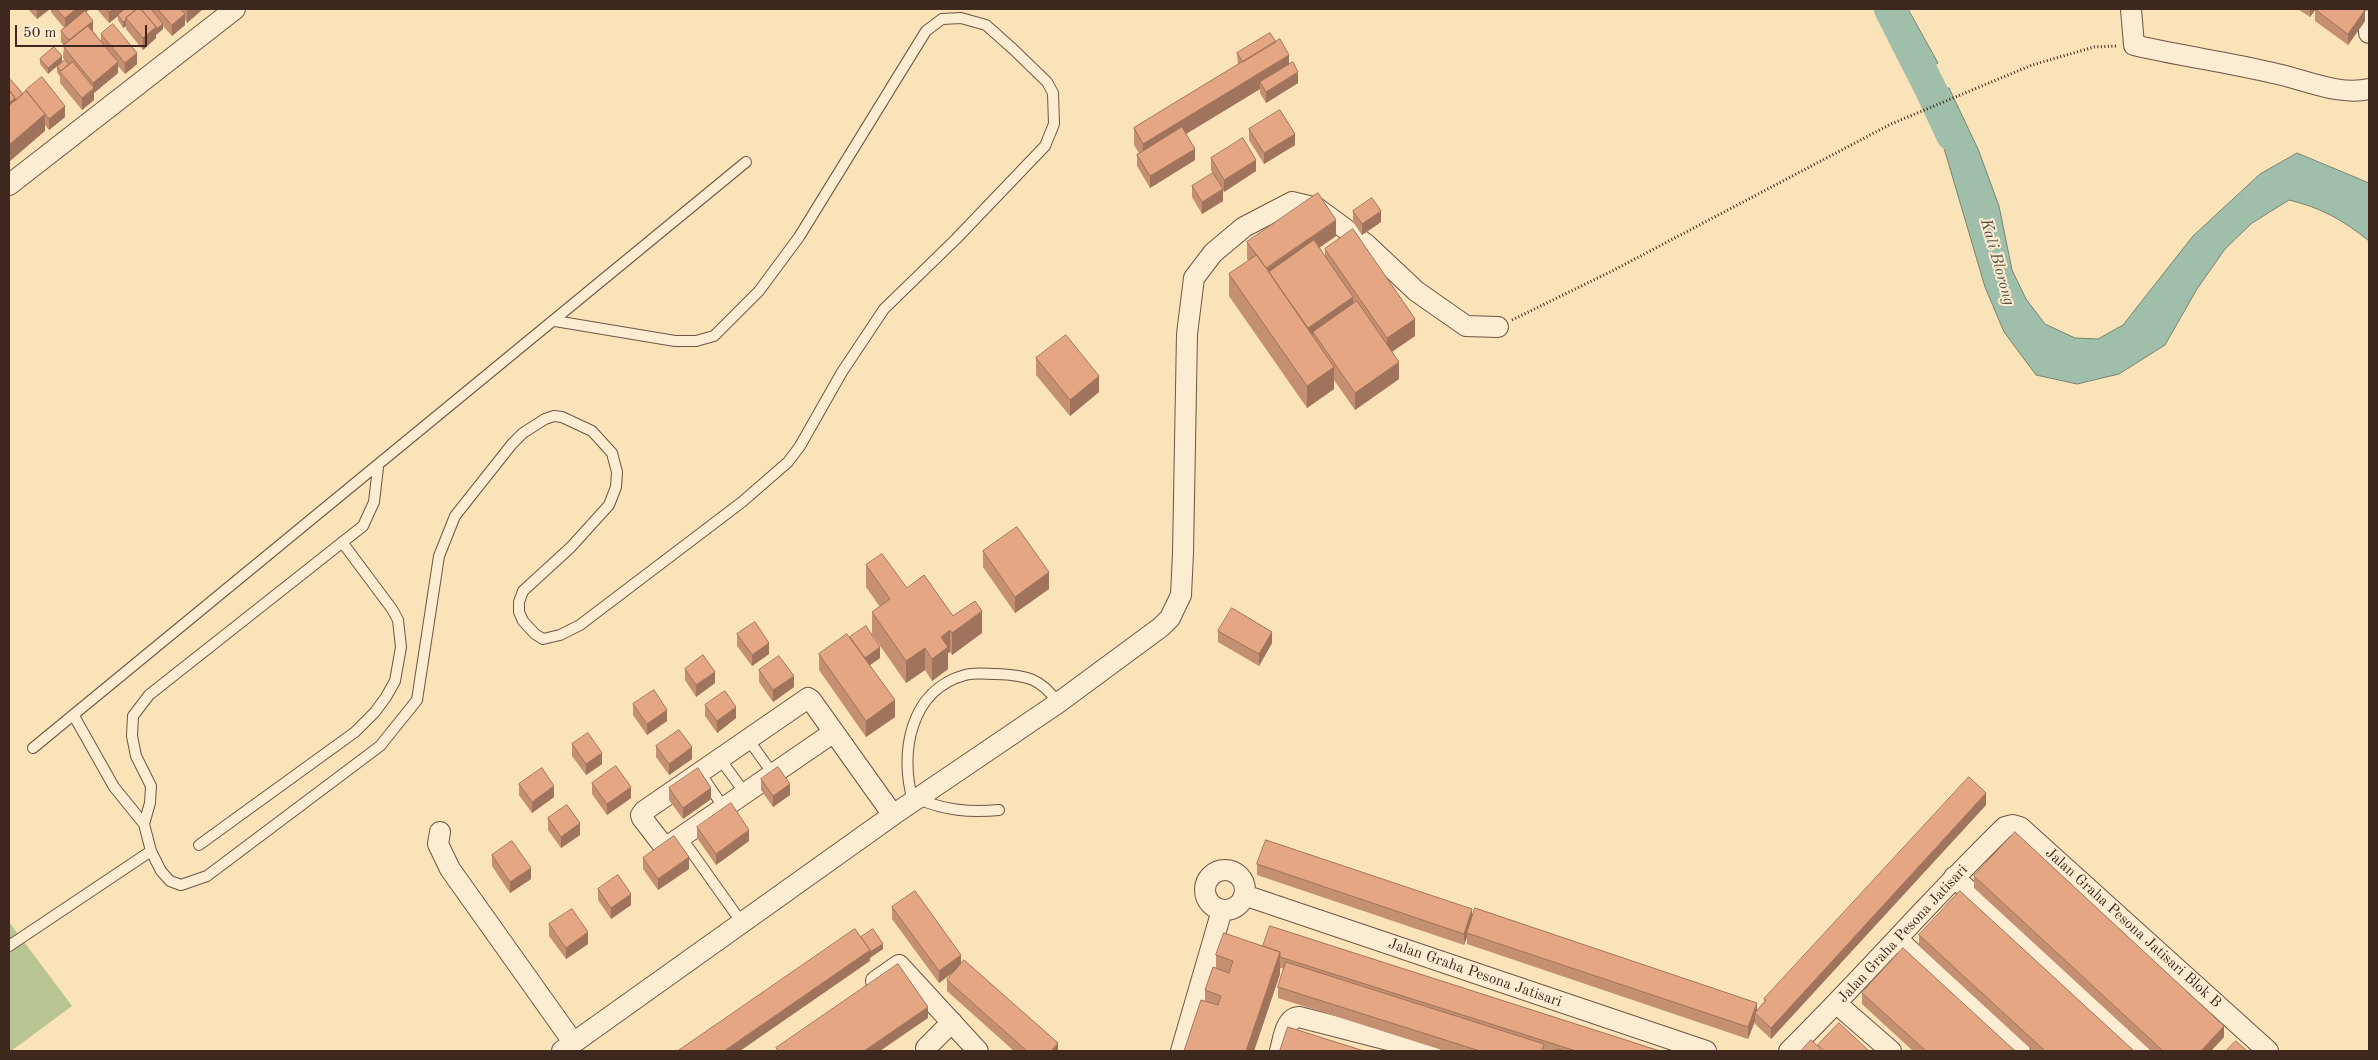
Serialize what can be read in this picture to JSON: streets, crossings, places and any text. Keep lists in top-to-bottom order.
{
  "streets": {
    "street": ["Jalan Graha Pesona Jatisari Blok B", "Jalan Graha Pesona Jatisari"]
  },
  "crossings": [
    ["Jalan Graha Pesona Jatisari Blok B", "Jalan Graha Pesona Jatisari"]
  ],
  "water": ["Kali Blorong"],
  "scale_bar": "50 m"
}
